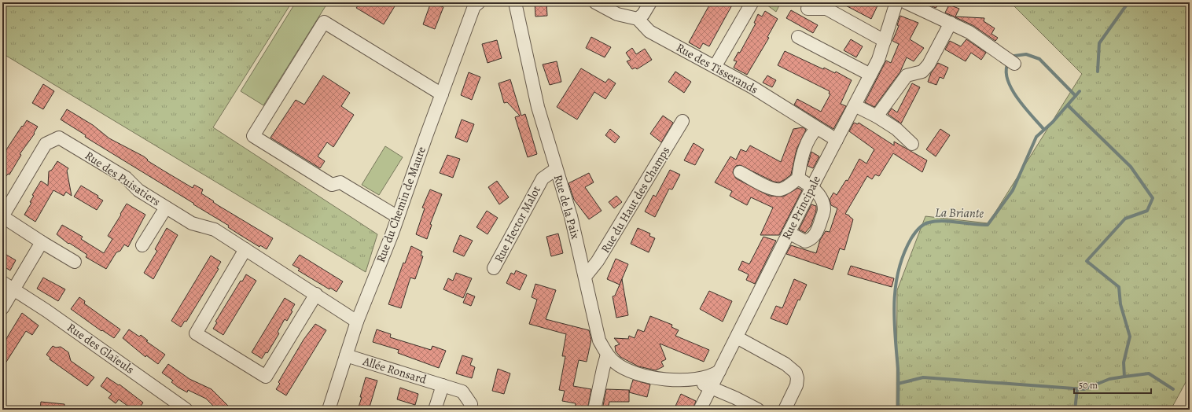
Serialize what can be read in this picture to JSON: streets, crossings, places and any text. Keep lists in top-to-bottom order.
{
  "streets": {
    "street": [
      "Rue des Tisserands",
      "Rue des Puisatiers",
      "Rue du Haut des Champs",
      "Rue du Chemin de Maure",
      "Rue de la Paix",
      "Rue Principale",
      "Rue Hector Malot",
      "Rue des Glaïeuls",
      "Allée Ronsard"
    ]
  },
  "crossings": [
    ["Rue des Tisserands", "Rue Principale"],
    ["Rue des Puisatiers", "Rue du Chemin de Maure"],
    ["Rue du Haut des Champs", "Rue de la Paix"],
    ["Rue du Chemin de Maure", "Allée Ronsard"],
    ["Rue de la Paix", "Rue Hector Malot"]
  ],
  "water": ["La Briante"],
  "scale_bar": "50 m"
}
